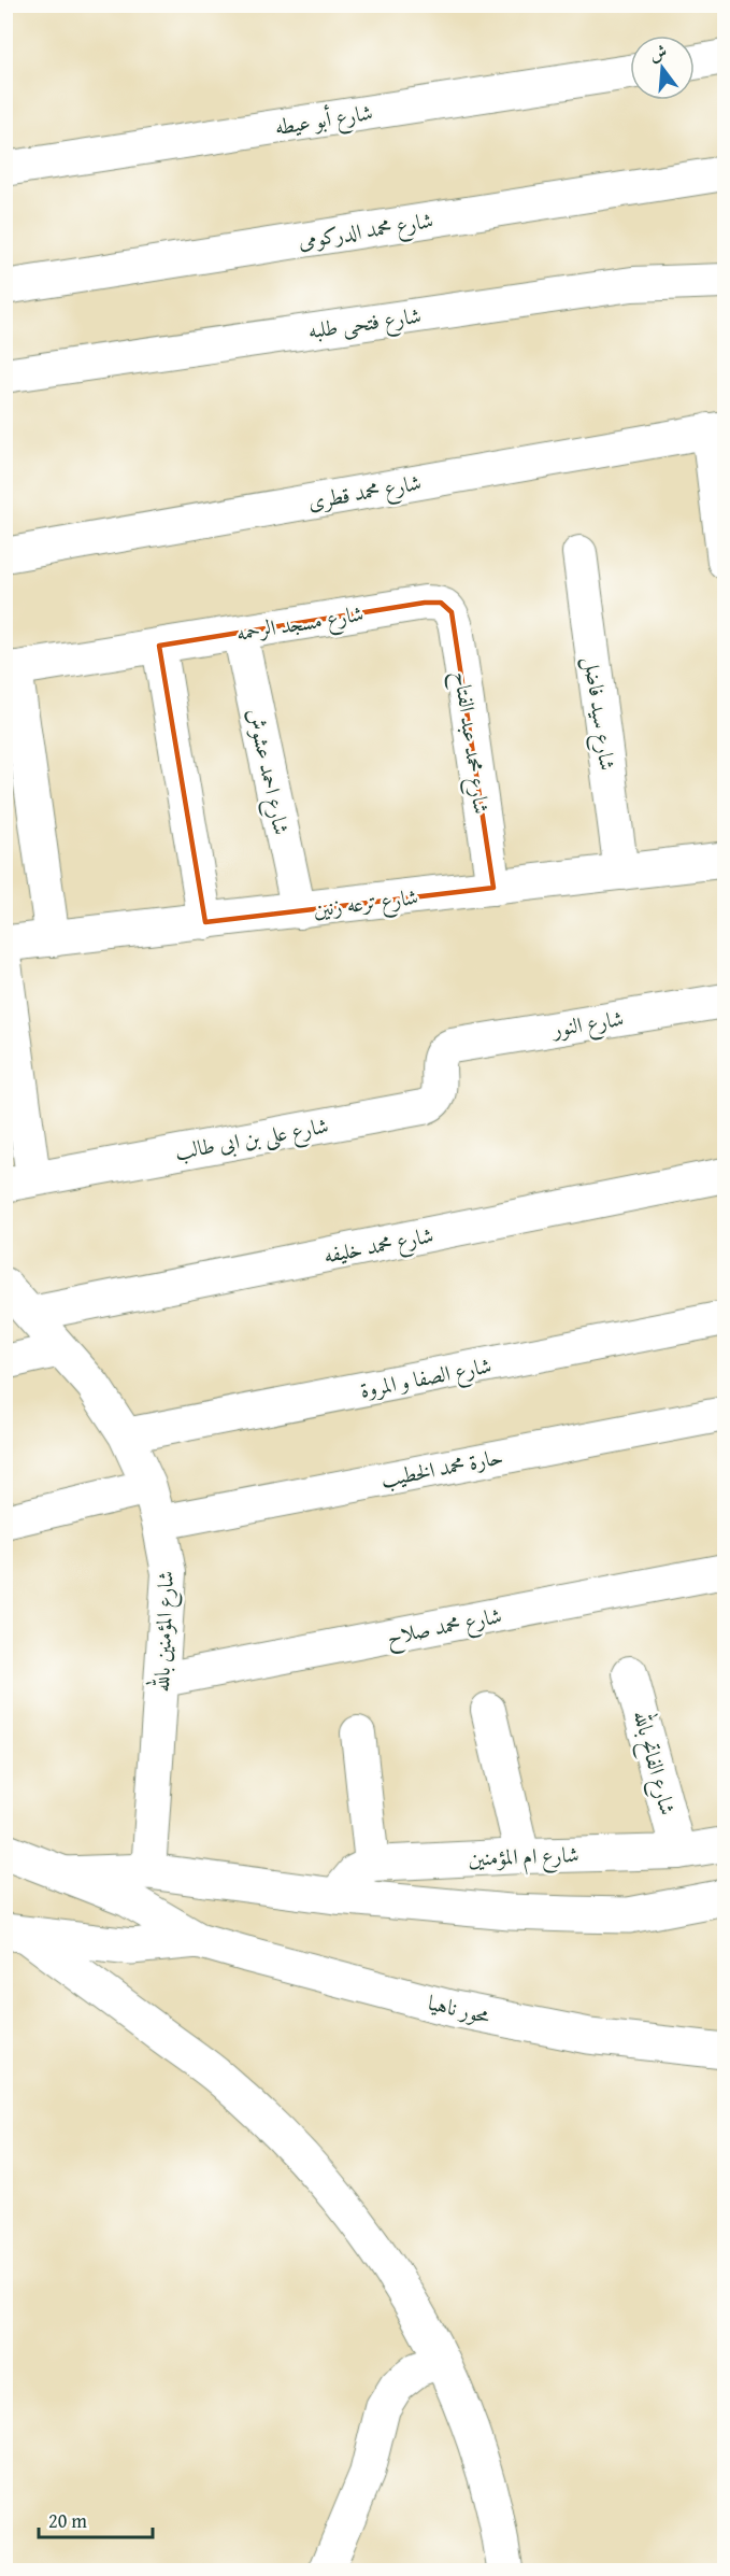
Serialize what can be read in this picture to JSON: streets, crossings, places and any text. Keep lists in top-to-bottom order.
{
  "streets": {
    "main road": ["شارع ترعه زنين", "محور ناهيا"],
    "street": [
      "شارع أبو عيطه",
      "شارع محمد الدركومى",
      "شارع فتحى طلبه",
      "شارع محمد قطرى",
      "شارع مسجد الرحمه",
      "شارع سيد فاضل",
      "شارع محمد عبد الفتاح",
      "شارع احمد عشوش",
      "شارع النور",
      "شارع على بن ابى طالب",
      "شارع محمد خليفه",
      "شارع الصفا و المروة",
      "حارة محمد الخطيب",
      "شارع محمد صلاح",
      "شارع المؤمنين بالله",
      "شارع الفاتح بالله",
      "شارع ام المؤمنين"
    ]
  },
  "crossings": [
    ["شارع مسجد الرحمه", "شارع محمد عبد الفتاح"],
    ["شارع مسجد الرحمه", "شارع احمد عشوش"],
    ["شارع سيد فاضل", "شارع ترعه زنين"],
    ["شارع محمد عبد الفتاح", "شارع ترعه زنين"],
    ["شارع احمد عشوش", "شارع ترعه زنين"],
    ["شارع النور", "شارع على بن ابى طالب"],
    ["شارع محمد خليفه", "شارع المؤمنين بالله"],
    ["شارع الصفا و المروة", "شارع المؤمنين بالله"],
    ["حارة محمد الخطيب", "شارع المؤمنين بالله"],
    ["شارع محمد صلاح", "شارع المؤمنين بالله"],
    ["شارع الفاتح بالله", "شارع ام المؤمنين"]
  ],
  "scale_bar": "20 m",
  "north": "top"
}
